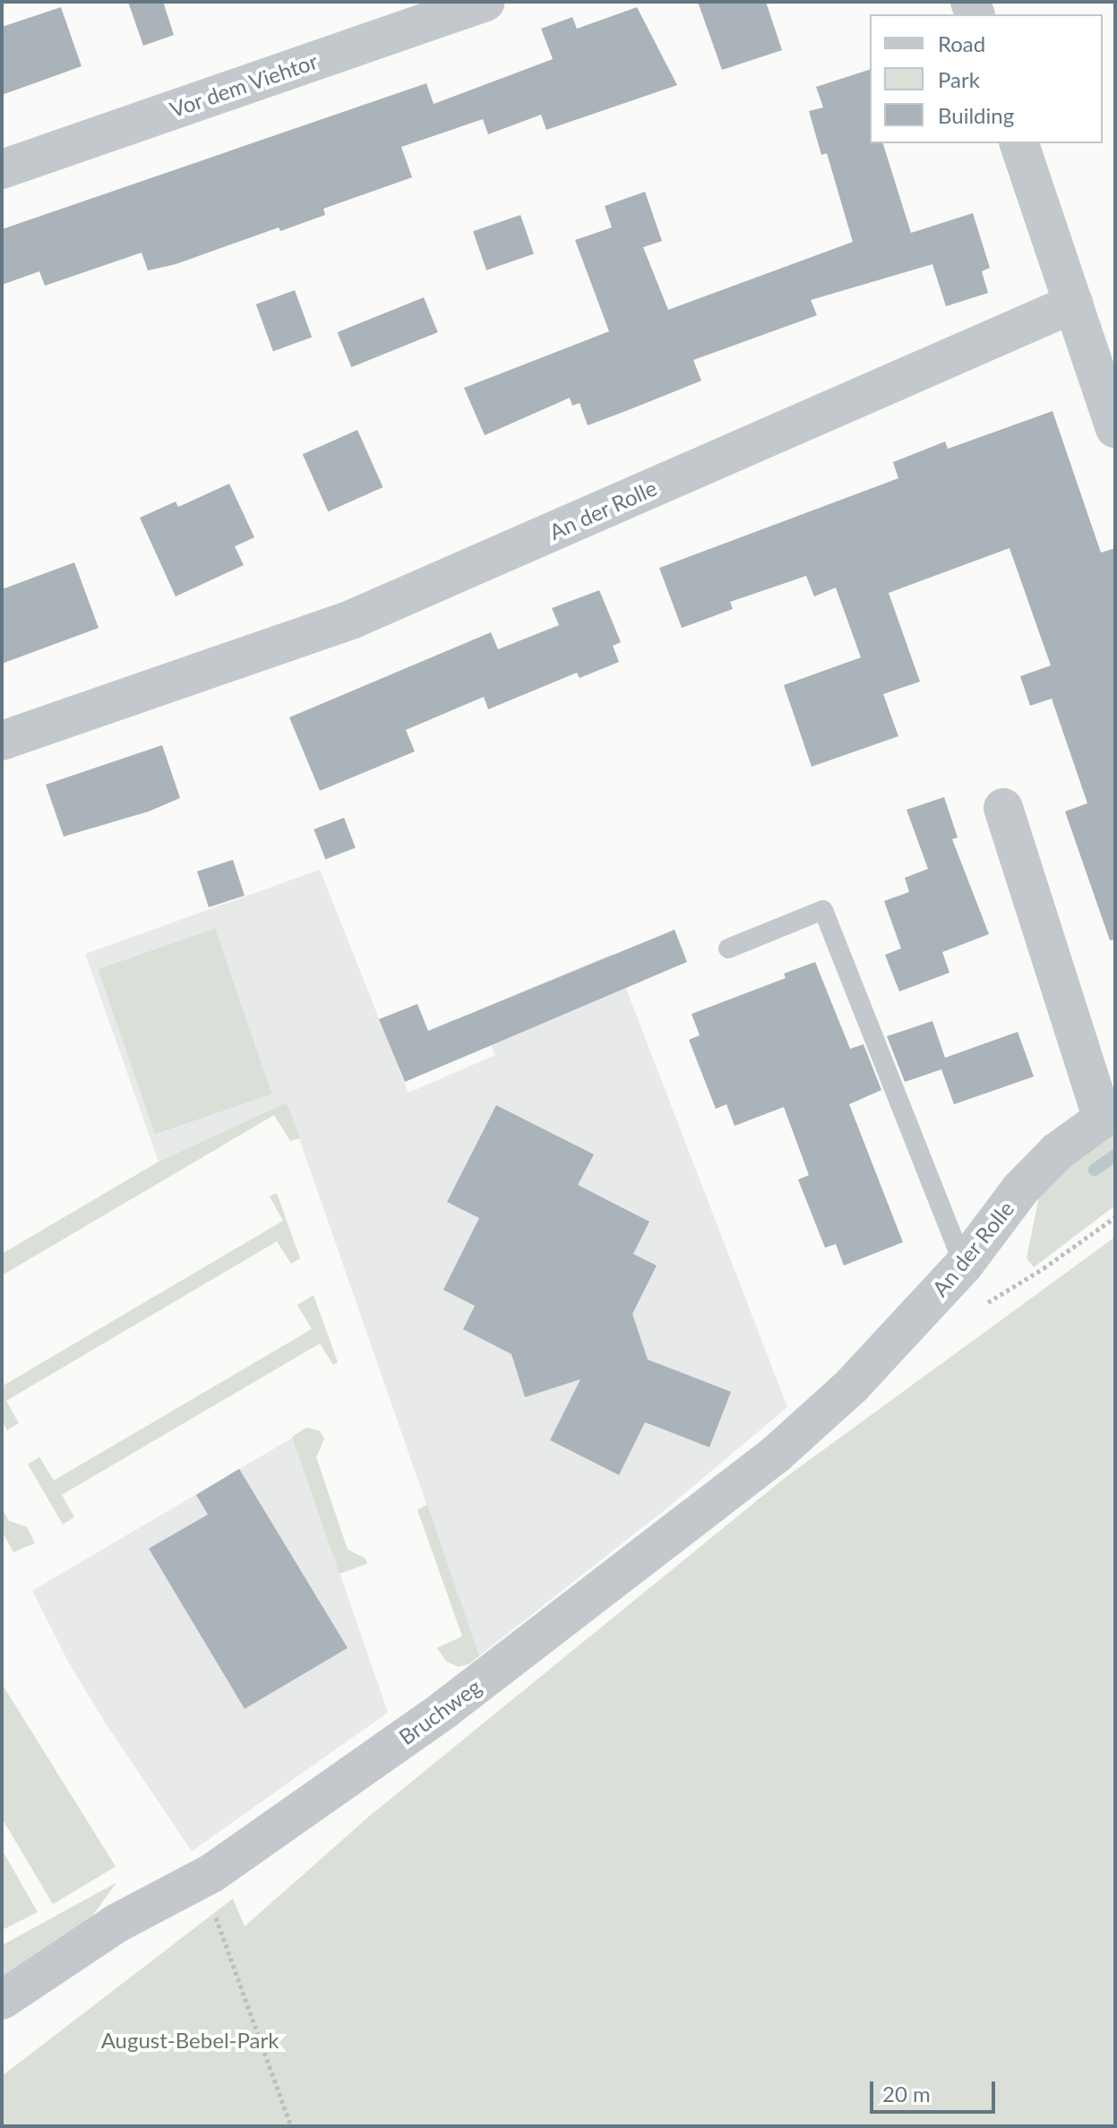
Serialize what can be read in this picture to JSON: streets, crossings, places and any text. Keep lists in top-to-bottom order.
{
  "streets": {
    "street": ["Vor dem Viehtor", "An der Rolle", "Bruchweg"]
  },
  "crossings": [
    ["An der Rolle", "Bruchweg"]
  ],
  "parks": ["August-Bebel-Park"],
  "legend": ["Road", "Park", "Building"],
  "scale_bar": "20 m"
}
